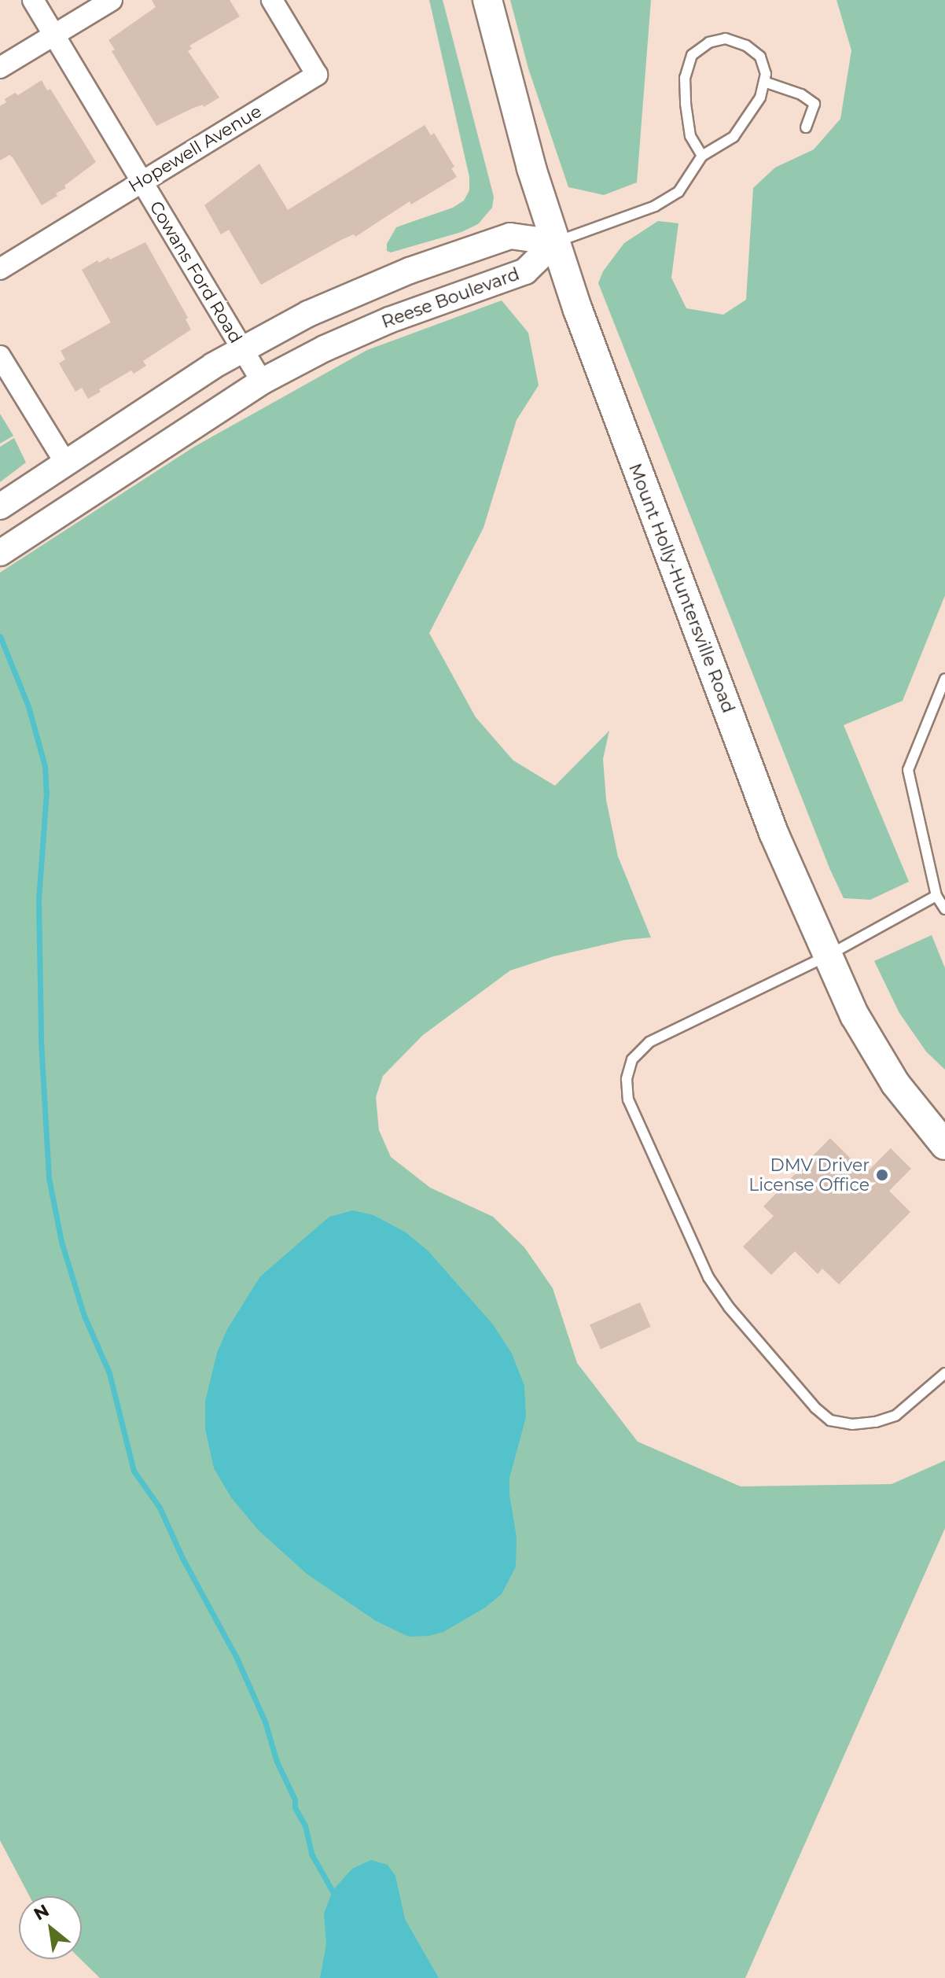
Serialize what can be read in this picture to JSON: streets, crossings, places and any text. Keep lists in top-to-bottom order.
{
  "streets": {
    "main road": ["Mount Holly-Huntersville Road"],
    "street": ["Hopewell Avenue", "Cowans Ford Road", "Reese Boulevard"]
  },
  "crossings": [
    ["Hopewell Avenue", "Cowans Ford Road"],
    ["Cowans Ford Road", "Reese Boulevard"],
    ["Reese Boulevard", "Mount Holly-Huntersville Road"]
  ],
  "places": ["DMV Driver License Office"],
  "north": "top left"
}
